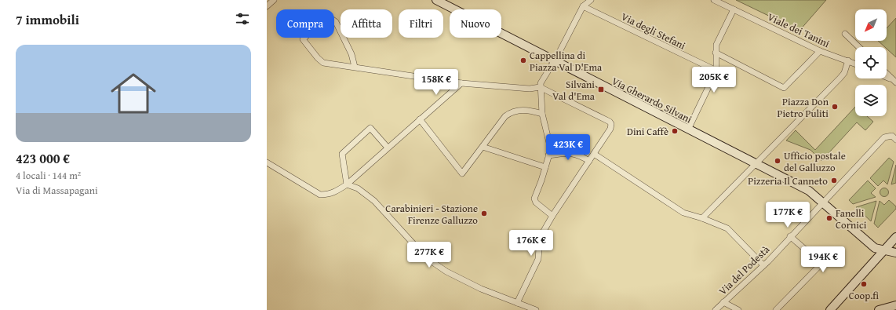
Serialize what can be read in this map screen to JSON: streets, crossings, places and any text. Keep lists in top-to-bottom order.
{
  "streets": {
    "main road": ["Via Gherardo Silvani"],
    "street": ["Viale dei Tanini", "Via degli Stefani", "Via del Podestà"]
  },
  "crossings": [
    ["Via Gherardo Silvani", "Via del Podestà"]
  ],
  "places": {
    "other": [
      "Cappellina di Piazza Val D'Ema",
      "Piazza Don Pietro Puliti",
      "Dini Caffè",
      "Ufficio postale del Galluzzo",
      "Pizzeria Il Canneto",
      "Carabinieri - Stazione Firenze Galluzzo",
      "Fanelli Cornici",
      "Coop.fi"
    ],
    "transit": ["Silvani Val d'Ema"]
  },
  "north": "bottom left",
  "page": {
    "heading": "7 immobili",
    "chip": [
      "Compra",
      "Affitta",
      "Filtri",
      "Nuovo"
    ],
    "list": [
      {
        "name": "423 000 €",
        "note": "4 locali · 144 m² · Via di Massapagani"
      }
    ],
    "price": [
      "205K €",
      "158K €",
      "423K €",
      "177K €",
      "176K €",
      "277K €",
      "194K €"
    ]
  }
}
